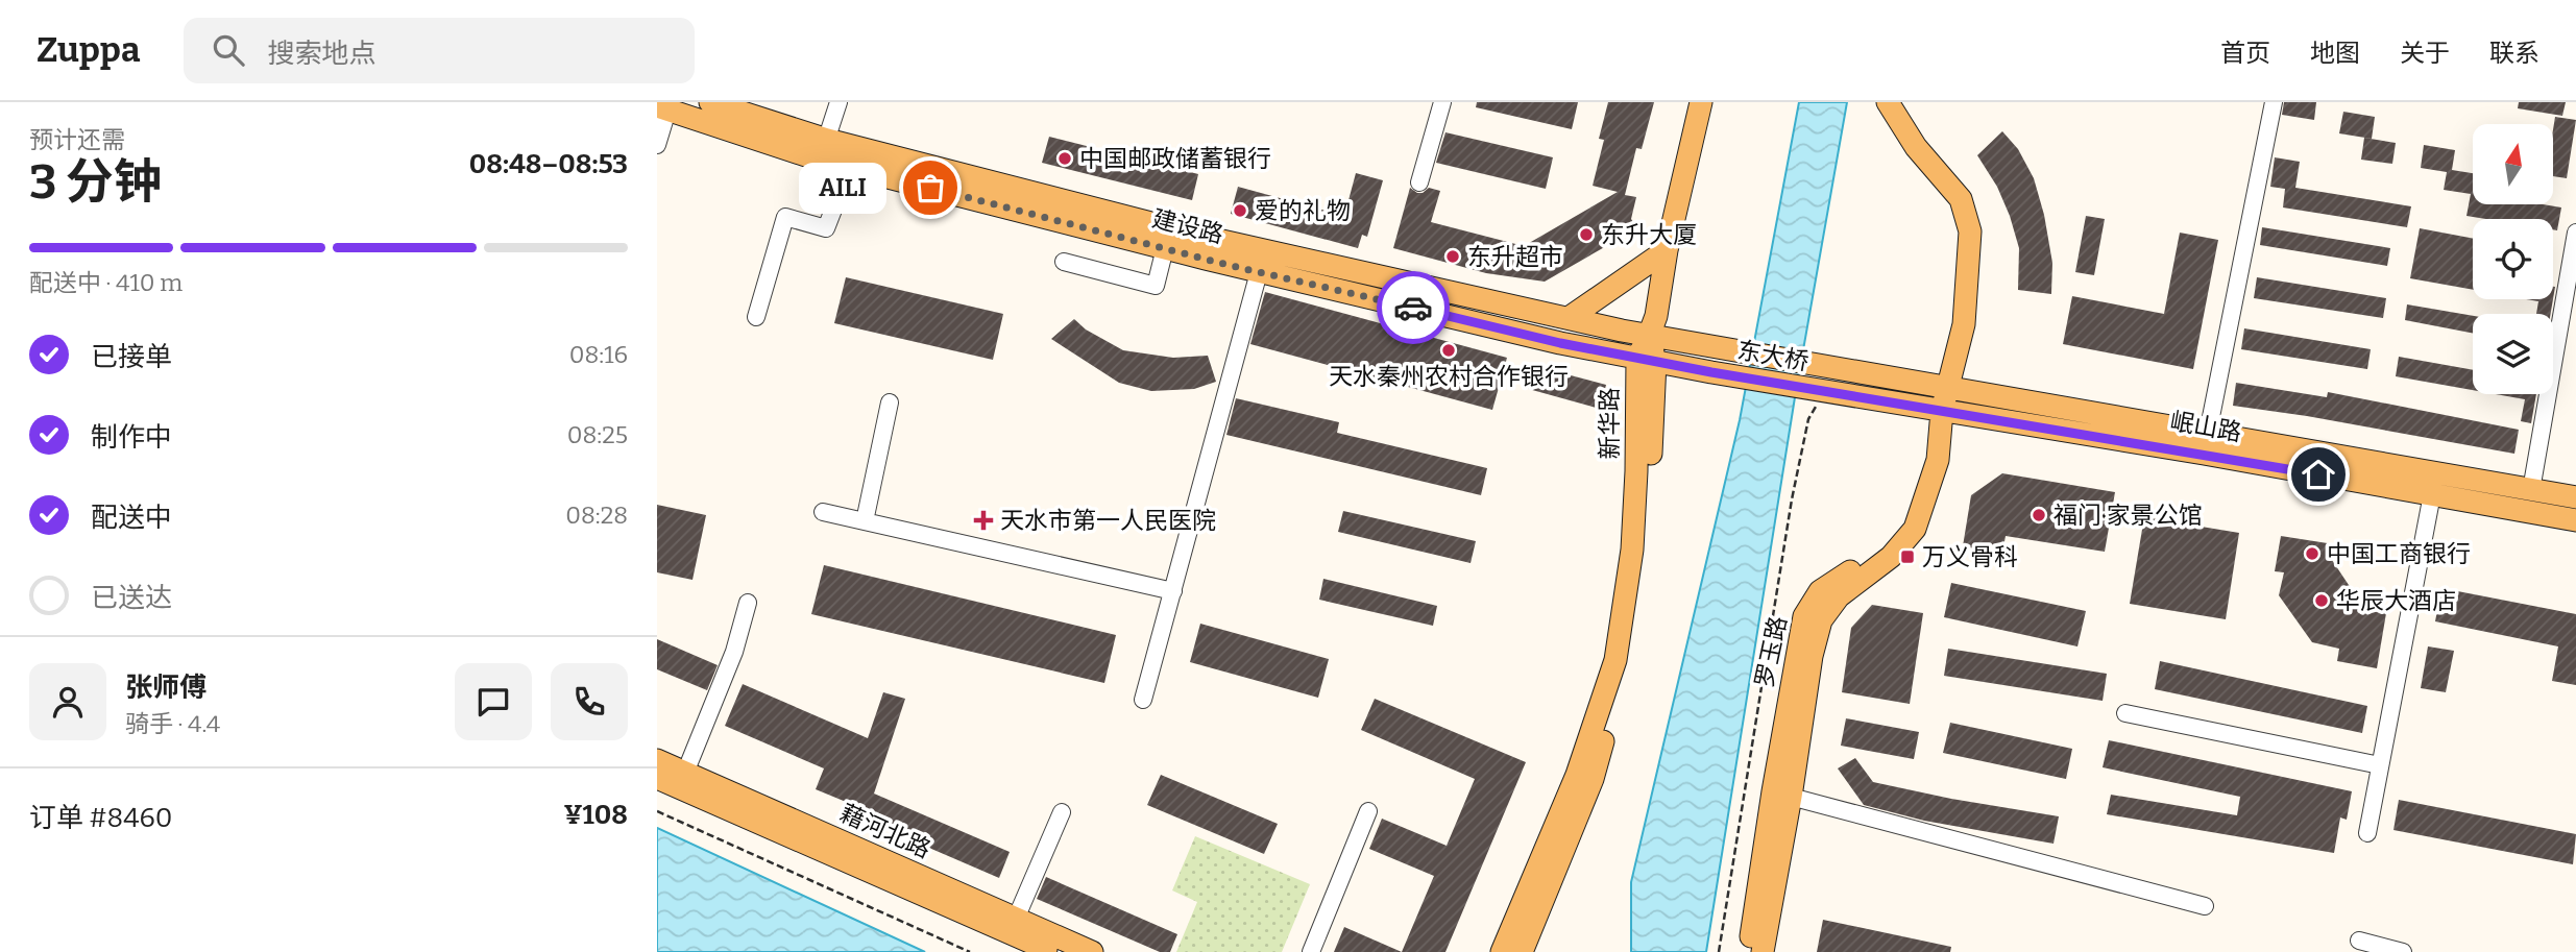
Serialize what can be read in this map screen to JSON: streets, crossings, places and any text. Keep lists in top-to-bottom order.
{
  "streets": {
    "main road": [
      "建设路",
      "东大桥",
      "新华路",
      "岷山路",
      "罗玉路",
      "藉河北路"
    ]
  },
  "crossings": [
    ["建设路", "东大桥"],
    ["建设路", "新华路"],
    ["东大桥", "岷山路"],
    ["东大桥", "罗玉路"],
    ["岷山路", "罗玉路"]
  ],
  "places": {
    "other": [
      "中国邮政储蓄银行",
      "AILI",
      "爱的礼物",
      "东升大厦",
      "东升超市",
      "天水秦州农村合作银行",
      "福门·家景公馆",
      "中国工商银行",
      "华辰大酒店"
    ],
    "health": ["天水市第一人民医院"],
    "transit": ["万义骨科"]
  },
  "north": "top",
  "page": {
    "header": "Zuppa",
    "search": "搜索地点",
    "nav": [
      "首页",
      "地图",
      "关于",
      "联系"
    ],
    "heading": ["3 分钟", "预计还需", "08:48–08:53"],
    "panel": [
      "张师傅",
      "骑手 · 4.4",
      "订单 #8460",
      "¥108"
    ],
    "bubble": "AILI",
    "bar": "配送中 · 410 m",
    "list": [
      ["已接单", "08:16"],
      ["制作中", "08:25"],
      ["配送中", "08:28"],
      "已送达"
    ]
  }
}
